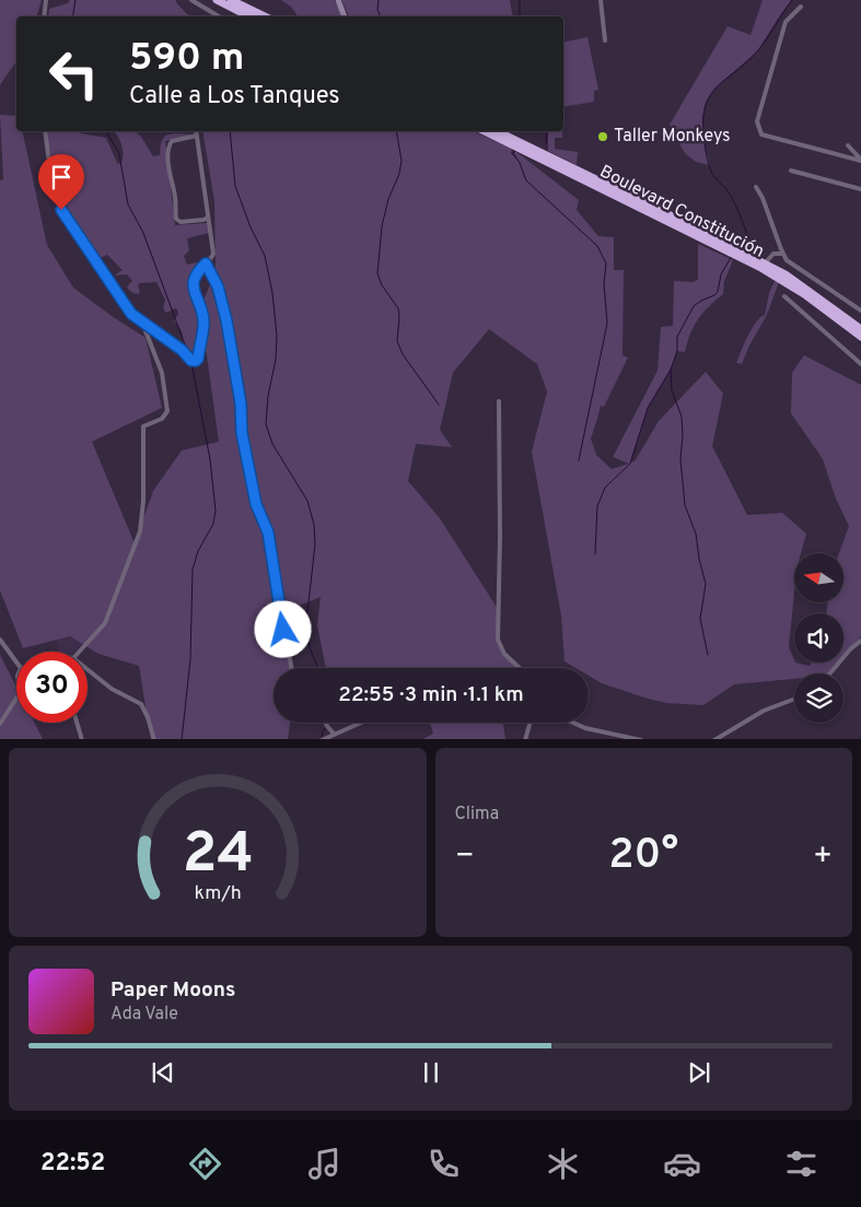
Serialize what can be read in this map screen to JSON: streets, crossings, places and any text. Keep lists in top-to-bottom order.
{
  "streets": {
    "highway": ["Boulevard Constitución"]
  },
  "places": ["Taller Monkeys"],
  "north": "left",
  "page": {
    "turn": ["590 m", "Calle a Los Tanques"],
    "limit": "30",
    "trip": "22:55 · 3 min · 1.1 km",
    "tile": "Clima",
    "heat": ["−", "20°", "+"],
    "song": ["Paper Moons", "Ada Vale"],
    "tabs": "22:52",
    "gauge": ["24", "km/h"]
  }
}
